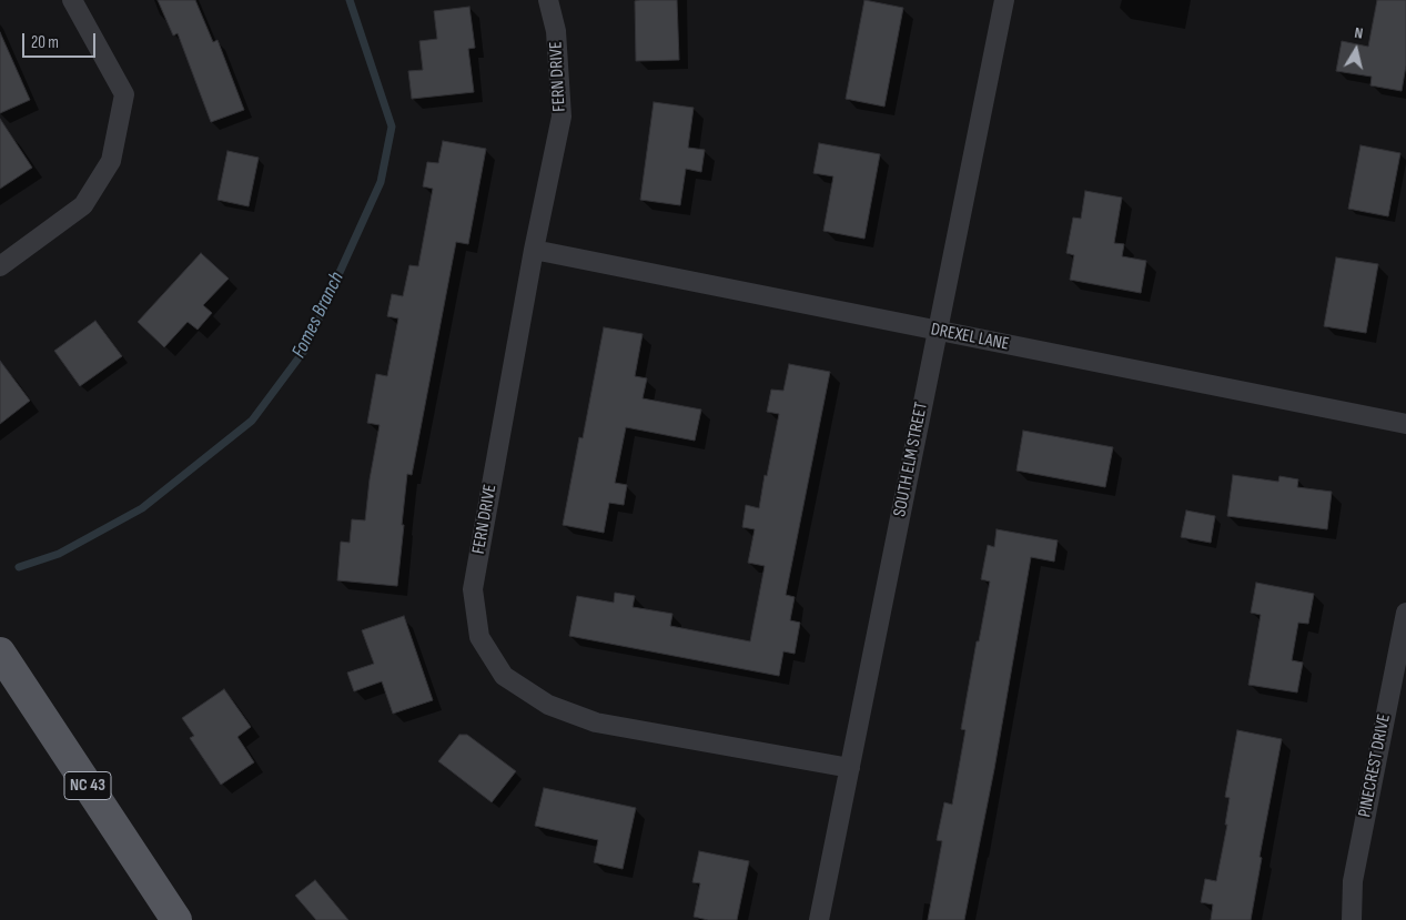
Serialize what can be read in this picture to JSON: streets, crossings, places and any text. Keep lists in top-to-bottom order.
{
  "streets": {
    "main road": ["NC 43"],
    "street": [
      "FERN DRIVE",
      "DREXEL LANE",
      "SOUTH ELM STREET",
      "PINECREST DRIVE"
    ]
  },
  "crossings": [
    ["FERN DRIVE", "DREXEL LANE"],
    ["FERN DRIVE", "SOUTH ELM STREET"],
    ["DREXEL LANE", "SOUTH ELM STREET"]
  ],
  "water": ["Fomes Branch"],
  "scale_bar": "20 m",
  "north": "top"
}
